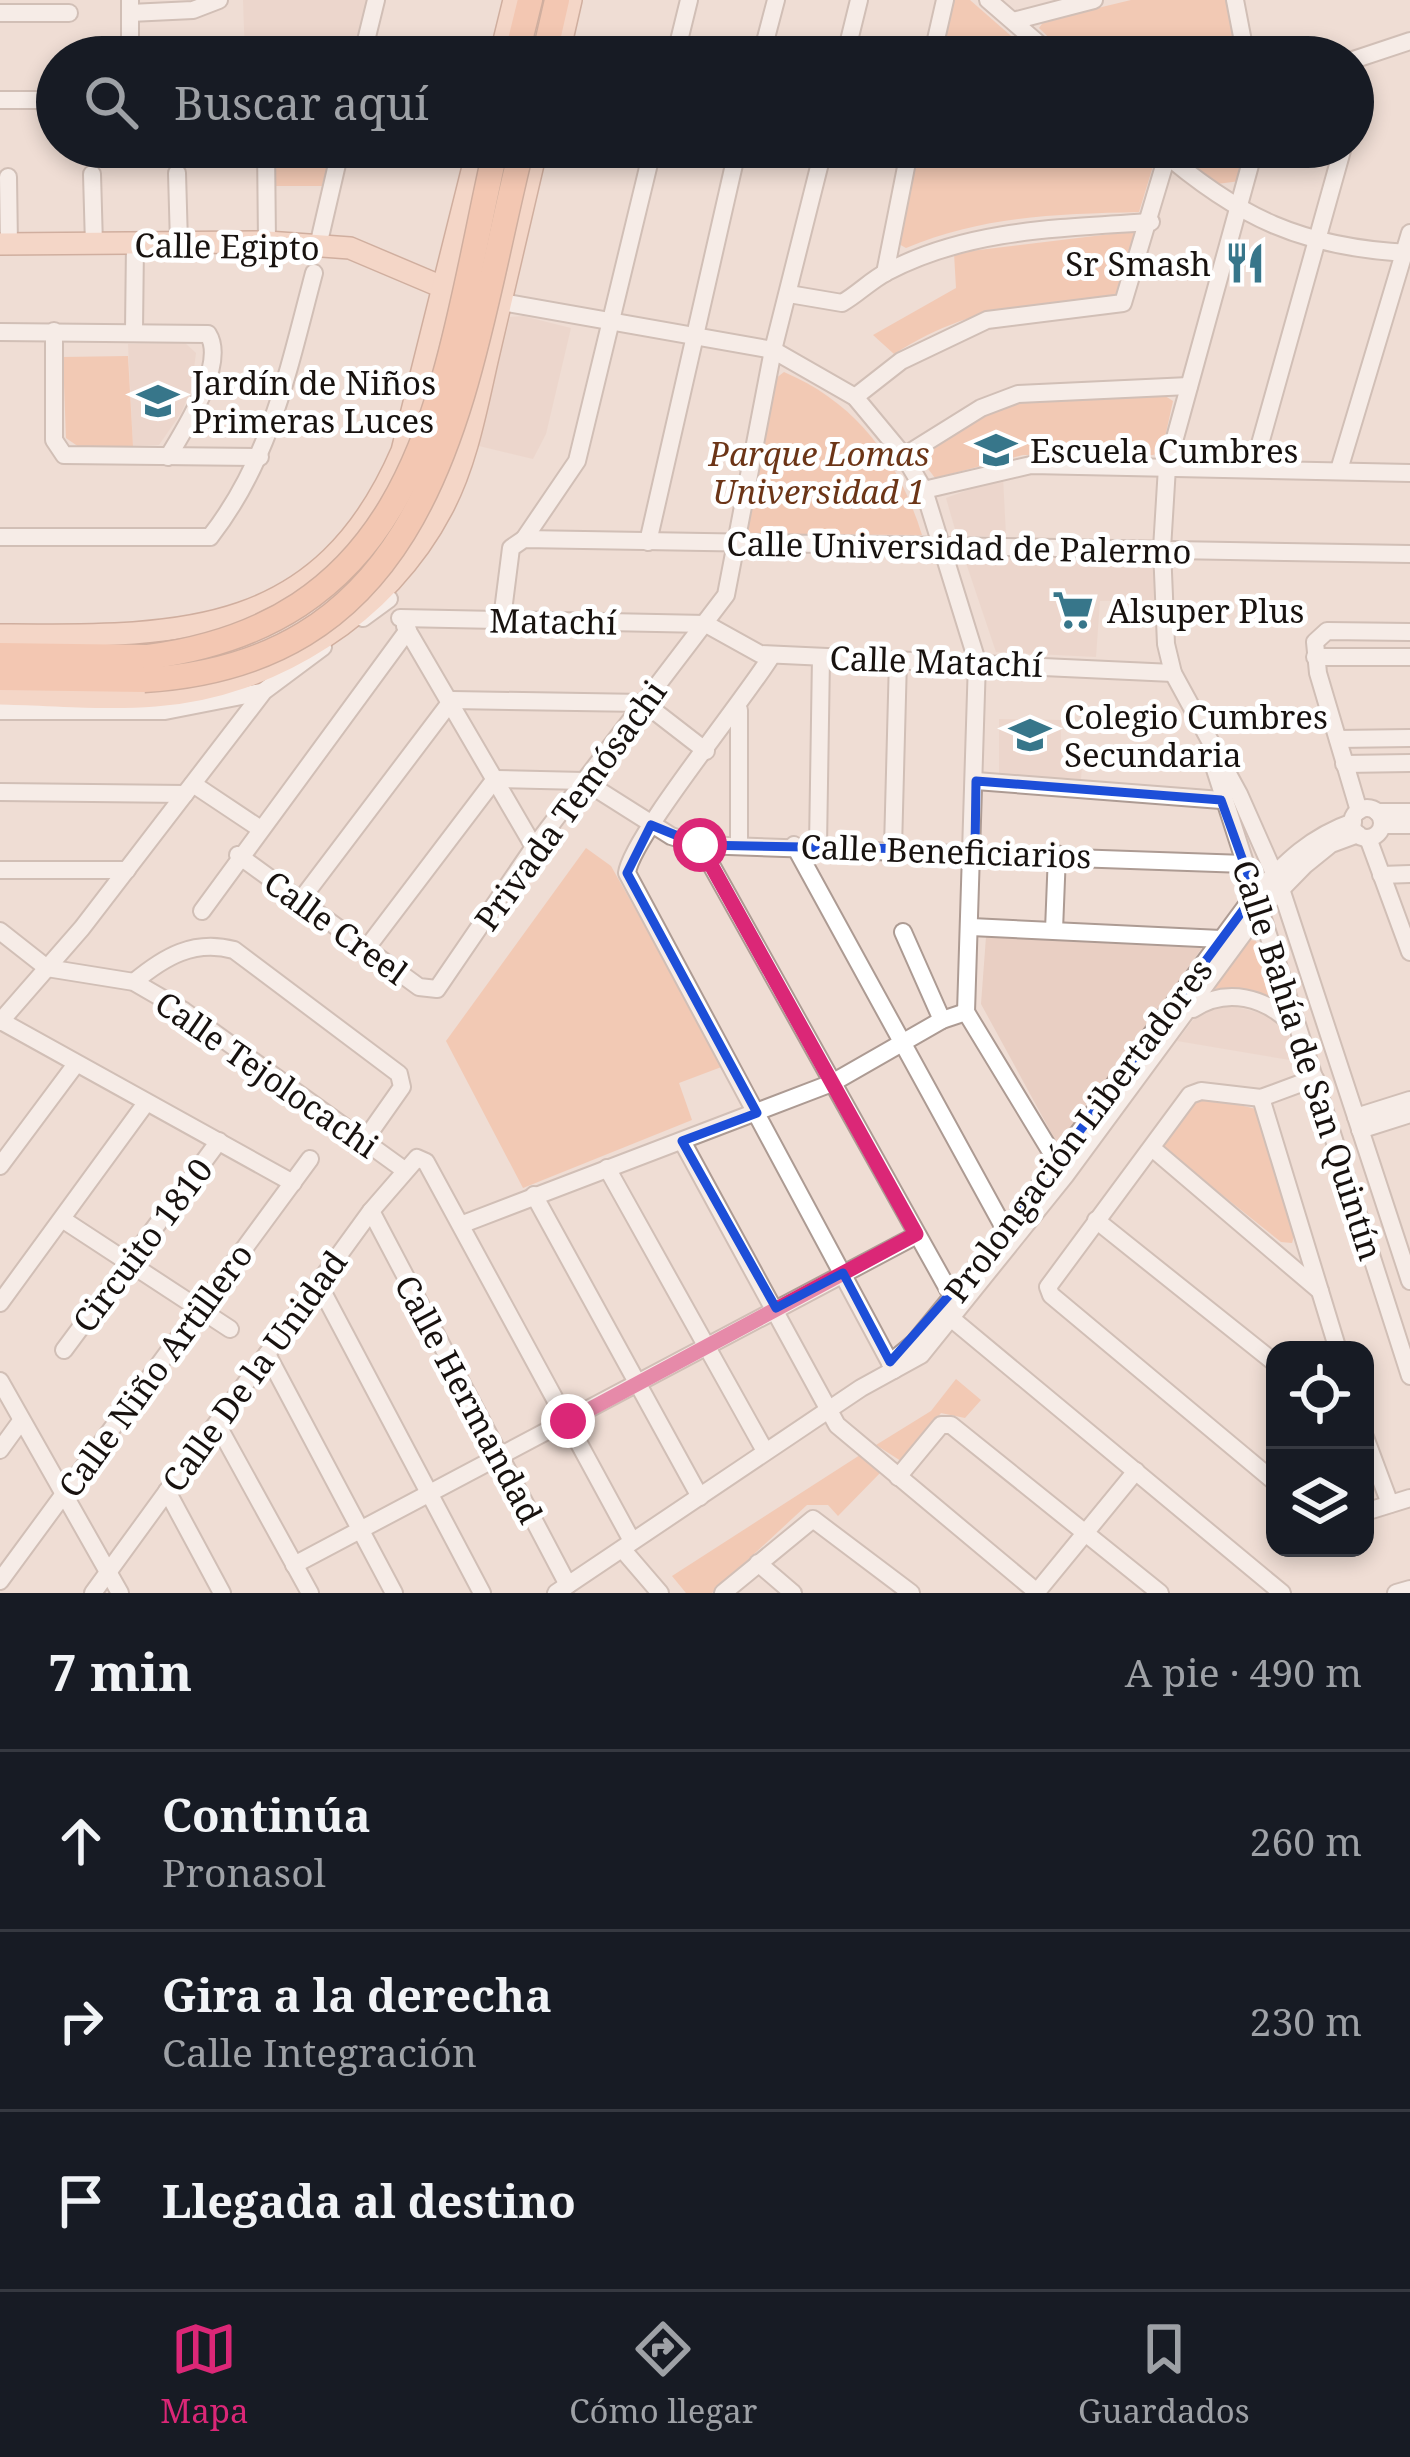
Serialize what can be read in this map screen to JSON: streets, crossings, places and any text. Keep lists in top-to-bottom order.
{
  "streets": {
    "main road": ["Calle Egipto"],
    "street": [
      "Calle Universidad de Palermo",
      "Matachí",
      "Calle Matachí",
      "Privada Temósachi",
      "Calle Beneficiarios",
      "Calle Creel",
      "Calle Bahía de San Quintín",
      "Calle Tejolocachi",
      "Prolongación Libertadores",
      "Circuito 1810",
      "Calle Niño Artillero",
      "Calle De la Unidad",
      "Calle Hermandad"
    ]
  },
  "crossings": [
    ["Calle Universidad de Palermo", "Privada Temósachi"],
    ["Calle Universidad de Palermo", "Calle Bahía de San Quintín"],
    ["Matachí", "Calle Matachí"],
    ["Matachí", "Privada Temósachi"],
    ["Calle Matachí", "Privada Temósachi"],
    ["Calle Matachí", "Calle Bahía de San Quintín"],
    ["Privada Temósachi", "Calle Beneficiarios"],
    ["Privada Temósachi", "Calle Creel"],
    ["Calle Beneficiarios", "Calle Bahía de San Quintín"],
    ["Calle Bahía de San Quintín", "Prolongación Libertadores"],
    ["Calle Tejolocachi", "Calle De la Unidad"],
    ["Prolongación Libertadores", "Calle Hermandad"],
    ["Calle De la Unidad", "Calle Hermandad"]
  ],
  "parks": ["Parque Lomas Universidad 1"],
  "places": {
    "restaurant": ["Sr Smash"],
    "school or university": ["Jardín de Niños Primeras Luces", "Escuela Cumbres", "Colegio Cumbres Secundaria"],
    "supermarket": ["Alsuper Plus"]
  },
  "page": {
    "search": "Buscar aquí",
    "heading": ["7 min", "A pie · 490 m"],
    "list": [
      ["Continúa", "Pronasol", "260 m"],
      ["Gira a la derecha", "Calle Integración", "230 m"],
      "Llegada al destino"
    ],
    "nav": ["Mapa", "Cómo llegar", "Guardados"]
  }
}
